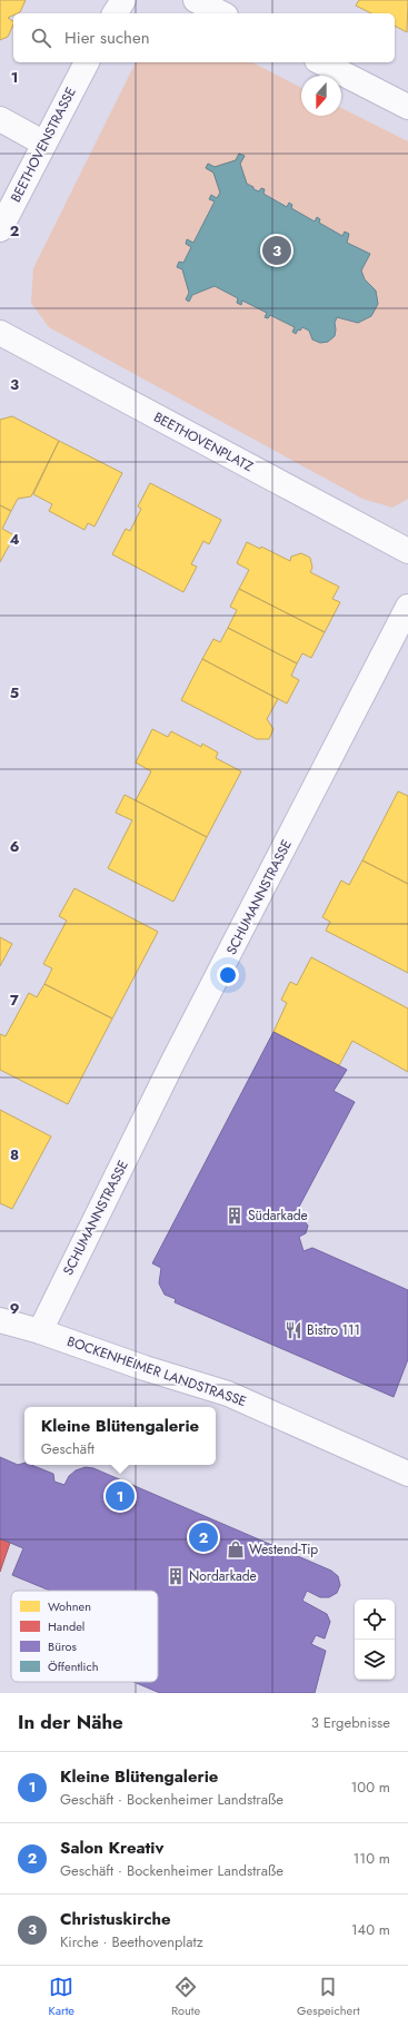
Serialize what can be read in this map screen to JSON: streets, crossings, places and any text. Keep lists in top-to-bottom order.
{
  "streets": {
    "street": [
      "BEETHOVENSTRASSE",
      "BEETHOVENPLATZ",
      "SCHUMANNSTRASSE",
      "BOCKENHEIMER LANDSTRASSE"
    ]
  },
  "crossings": [
    ["SCHUMANNSTRASSE", "BOCKENHEIMER LANDSTRASSE"]
  ],
  "places": {
    "building": ["Südarkade", "Nordarkade"],
    "restaurant": ["Bistro 111"],
    "shop": ["Westend-Tip"]
  },
  "legend": [
    "Wohnen",
    "Handel",
    "Büros",
    "Öffentlich"
  ],
  "north": "bottom",
  "page": {
    "search": "Hier suchen",
    "pins": ["3", "1", "2"],
    "popup": ["Kleine Blütengalerie", "Geschäft"],
    "heading": ["In der Nähe", "3 Ergebnisse"],
    "list": [
      {
        "mark": "1",
        "name": "Kleine Blütengalerie",
        "note": "Geschäft · Bockenheimer Landstraße",
        "value": "100 m"
      },
      {
        "mark": "2",
        "name": "Salon Kreativ",
        "note": "Geschäft · Bockenheimer Landstraße",
        "value": "110 m"
      },
      {
        "mark": "3",
        "name": "Christuskirche",
        "note": "Kirche · Beethovenplatz",
        "value": "140 m"
      }
    ],
    "nav": ["Karte", "Route", "Gespeichert"]
  },
  "grid": {
    "rows": [
      "1",
      "2",
      "3",
      "4",
      "5",
      "6",
      "7",
      "8",
      "9"
    ]
  }
}
